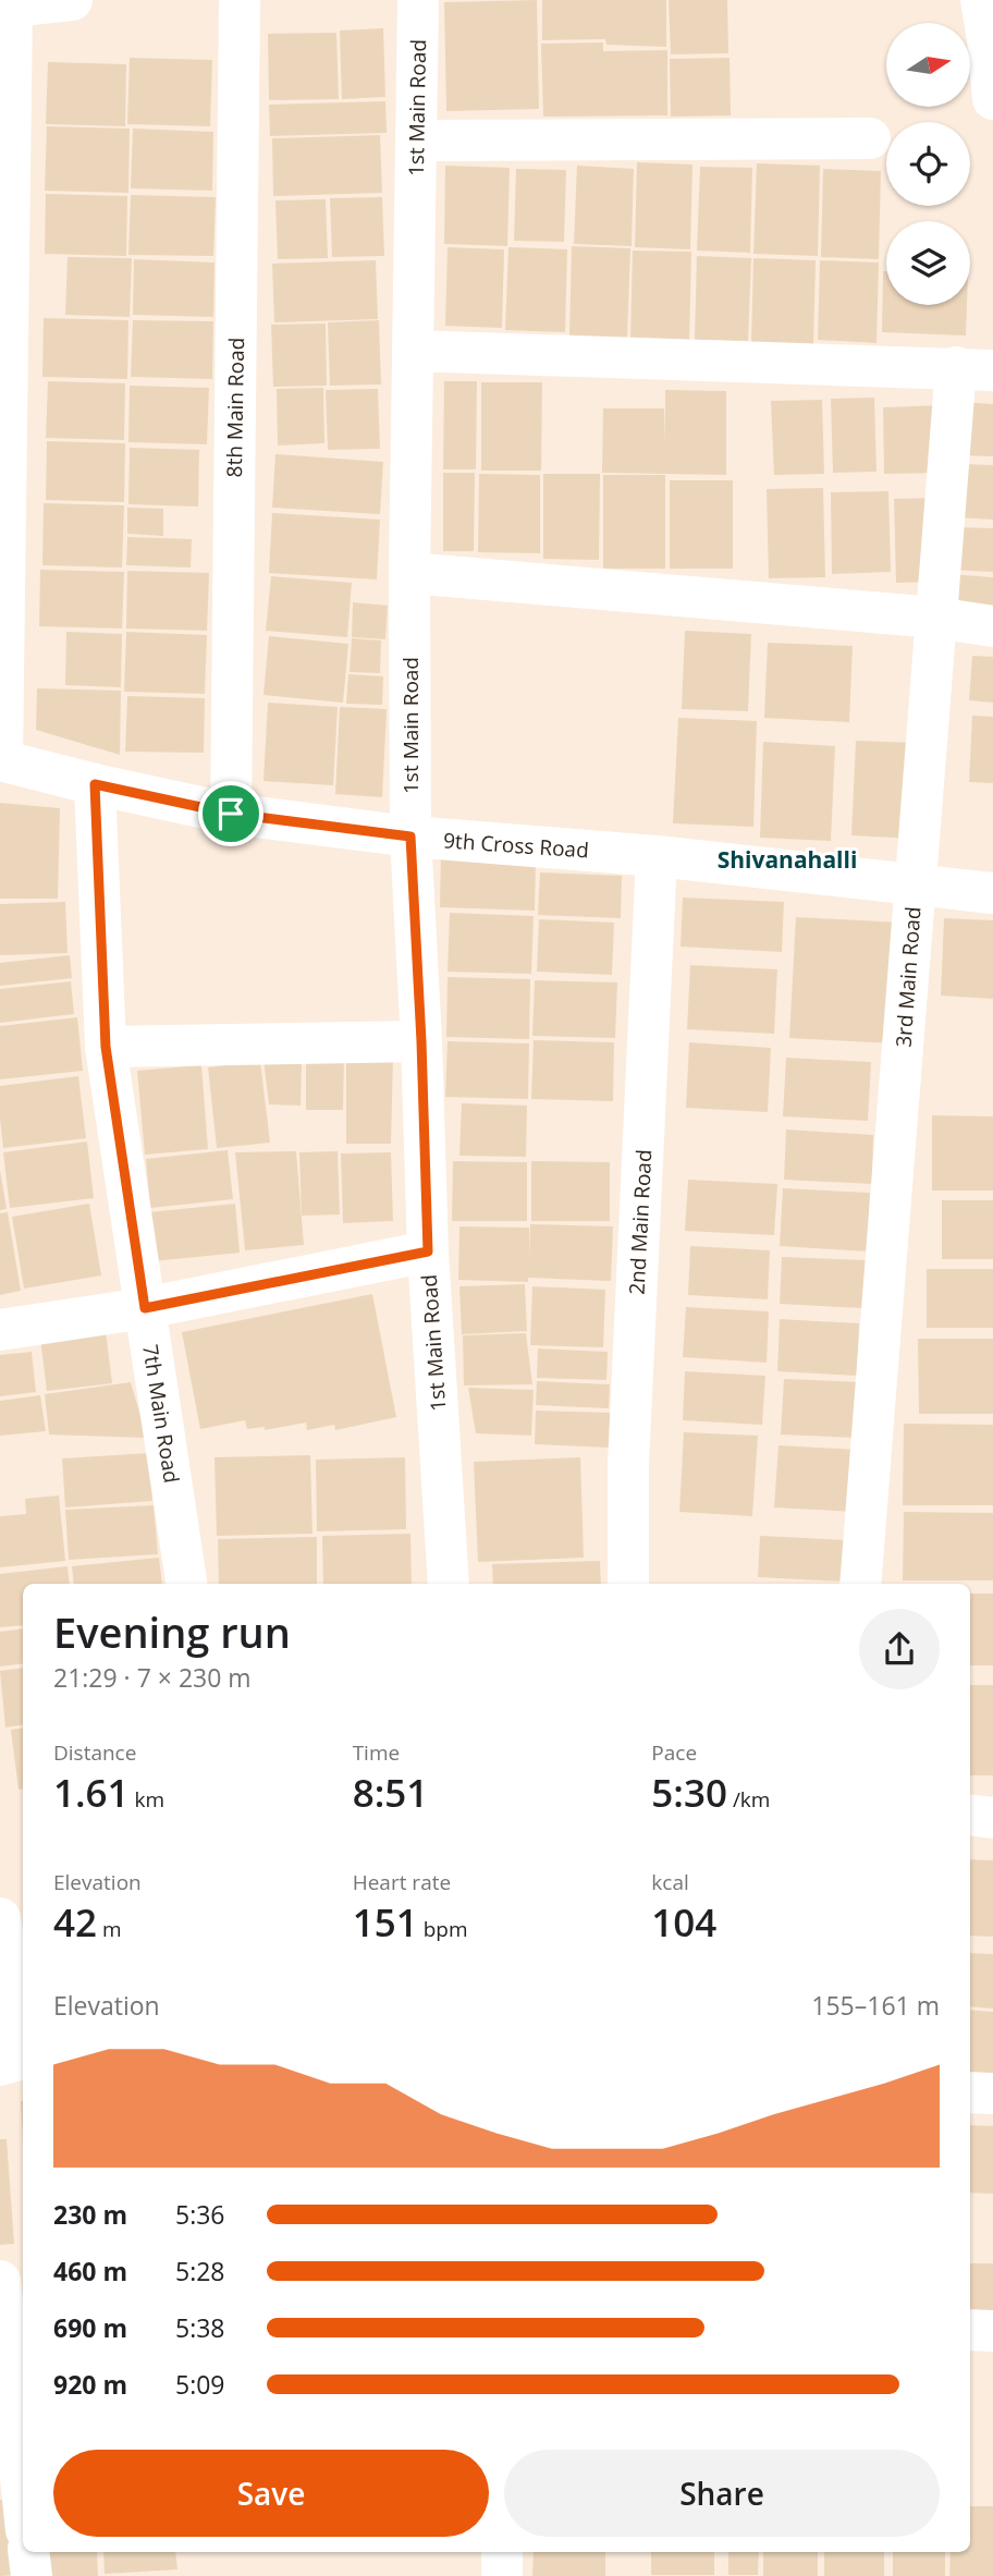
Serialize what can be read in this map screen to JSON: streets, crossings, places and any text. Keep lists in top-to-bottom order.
{
  "streets": {
    "street": [
      "1st Main Road",
      "8th Main Road",
      "9th Cross Road",
      "3rd Main Road",
      "2nd Main Road",
      "7th Main Road"
    ]
  },
  "crossings": [
    ["1st Main Road", "9th Cross Road"],
    ["8th Main Road", "9th Cross Road"],
    ["9th Cross Road", "3rd Main Road"],
    ["9th Cross Road", "2nd Main Road"],
    ["9th Cross Road", "7th Main Road"]
  ],
  "districts": ["Shivanahalli"],
  "north": "right",
  "page": {
    "heading": ["Evening run", "21:29 · 7 × 230 m"],
    "stats": [
      ["Distance", "1.61 km"],
      ["Time", "8:51"],
      ["Pace", "5:30 /km"],
      ["Elevation", "42 m"],
      ["Heart rate", "151 bpm"],
      ["kcal", "104"]
    ],
    "chart": ["Elevation", "155–161 m"],
    "list": [
      {
        "name": "230 m",
        "note": "5:36"
      },
      {
        "name": "460 m",
        "note": "5:28"
      },
      {
        "name": "690 m",
        "note": "5:38"
      },
      {
        "name": "920 m",
        "note": "5:09"
      }
    ],
    "buttons": ["Save", "Share"]
  }
}
